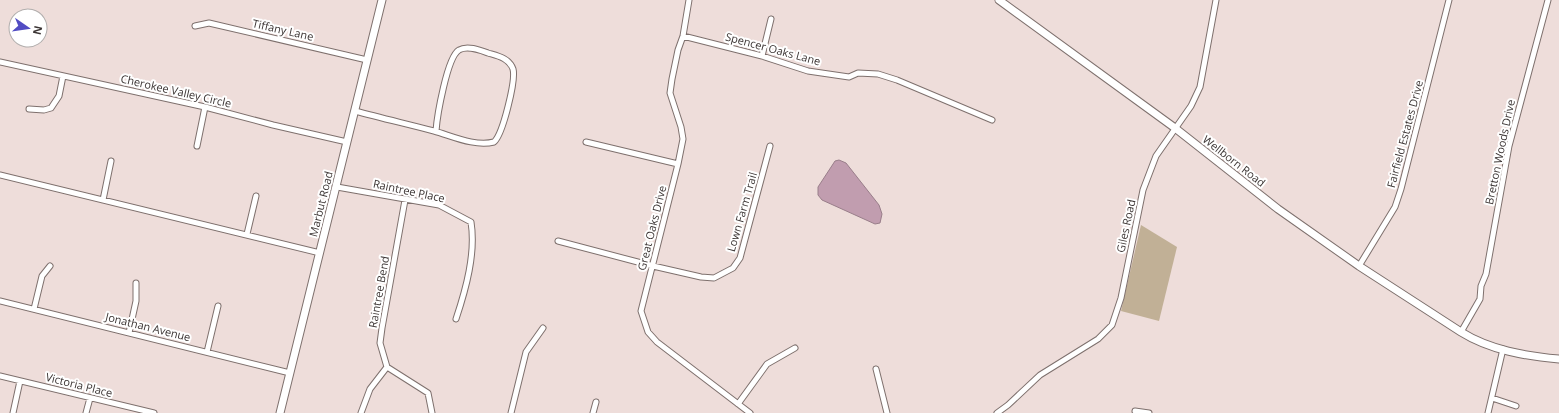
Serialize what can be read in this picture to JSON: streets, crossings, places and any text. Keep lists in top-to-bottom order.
{
  "streets": {
    "street": [
      "Tiffany Lane",
      "Spencer Oaks Lane",
      "Cherokee Valley Circle",
      "Fairfield Estates Drive",
      "Bretton Woods Drive",
      "Wellborn Road",
      "Raintree Place",
      "Marbut Road",
      "Lown Farm Trail",
      "Giles Road",
      "Great Oaks Drive",
      "Raintree Bend",
      "Jonathan Avenue",
      "Victoria Place"
    ]
  },
  "crossings": [
    ["Tiffany Lane", "Marbut Road"],
    ["Spencer Oaks Lane", "Great Oaks Drive"],
    ["Cherokee Valley Circle", "Marbut Road"],
    ["Fairfield Estates Drive", "Wellborn Road"],
    ["Bretton Woods Drive", "Wellborn Road"],
    ["Wellborn Road", "Giles Road"],
    ["Raintree Place", "Marbut Road"],
    ["Raintree Place", "Raintree Bend"],
    ["Marbut Road", "Jonathan Avenue"],
    ["Lown Farm Trail", "Great Oaks Drive"]
  ],
  "north": "right"
}
